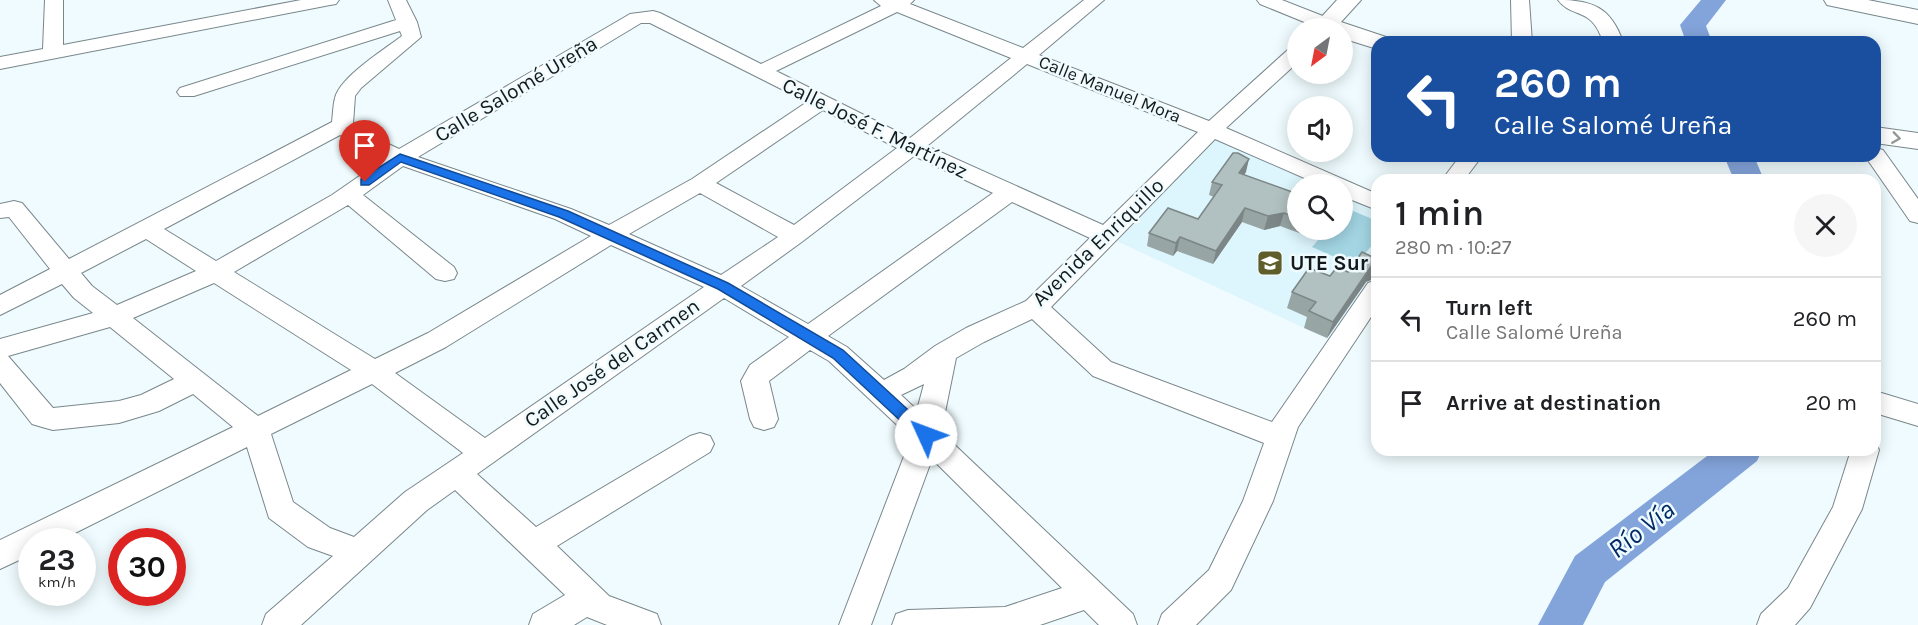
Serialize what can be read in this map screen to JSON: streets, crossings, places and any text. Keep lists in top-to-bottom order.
{
  "streets": {
    "street": [
      "Calle Salomé Ureña",
      "Calle Manuel Mora",
      "Calle José F. Martínez",
      "Avenida Enriquillo",
      "Calle José del Carmen"
    ]
  },
  "crossings": [
    ["Calle Salomé Ureña", "Calle José F. Martínez"],
    ["Calle Manuel Mora", "Avenida Enriquillo"],
    ["Calle Manuel Mora", "Calle José del Carmen"],
    ["Calle José F. Martínez", "Avenida Enriquillo"],
    ["Calle José F. Martínez", "Calle José del Carmen"]
  ],
  "water": ["Río Vía"],
  "places": {
    "school or university": ["UTE Sur"]
  },
  "north": "bottom left",
  "page": {
    "turn": ["260 m", "Calle Salomé Ureña"],
    "heading": ["1 min", "280 m · 10:27"],
    "list": [
      {
        "name": "Turn left",
        "note": "Calle Salomé Ureña",
        "value": "260 m"
      },
      {
        "name": "Arrive at destination",
        "value": "20 m"
      }
    ],
    "speed": "23 km/h",
    "limit": "30"
  }
}
